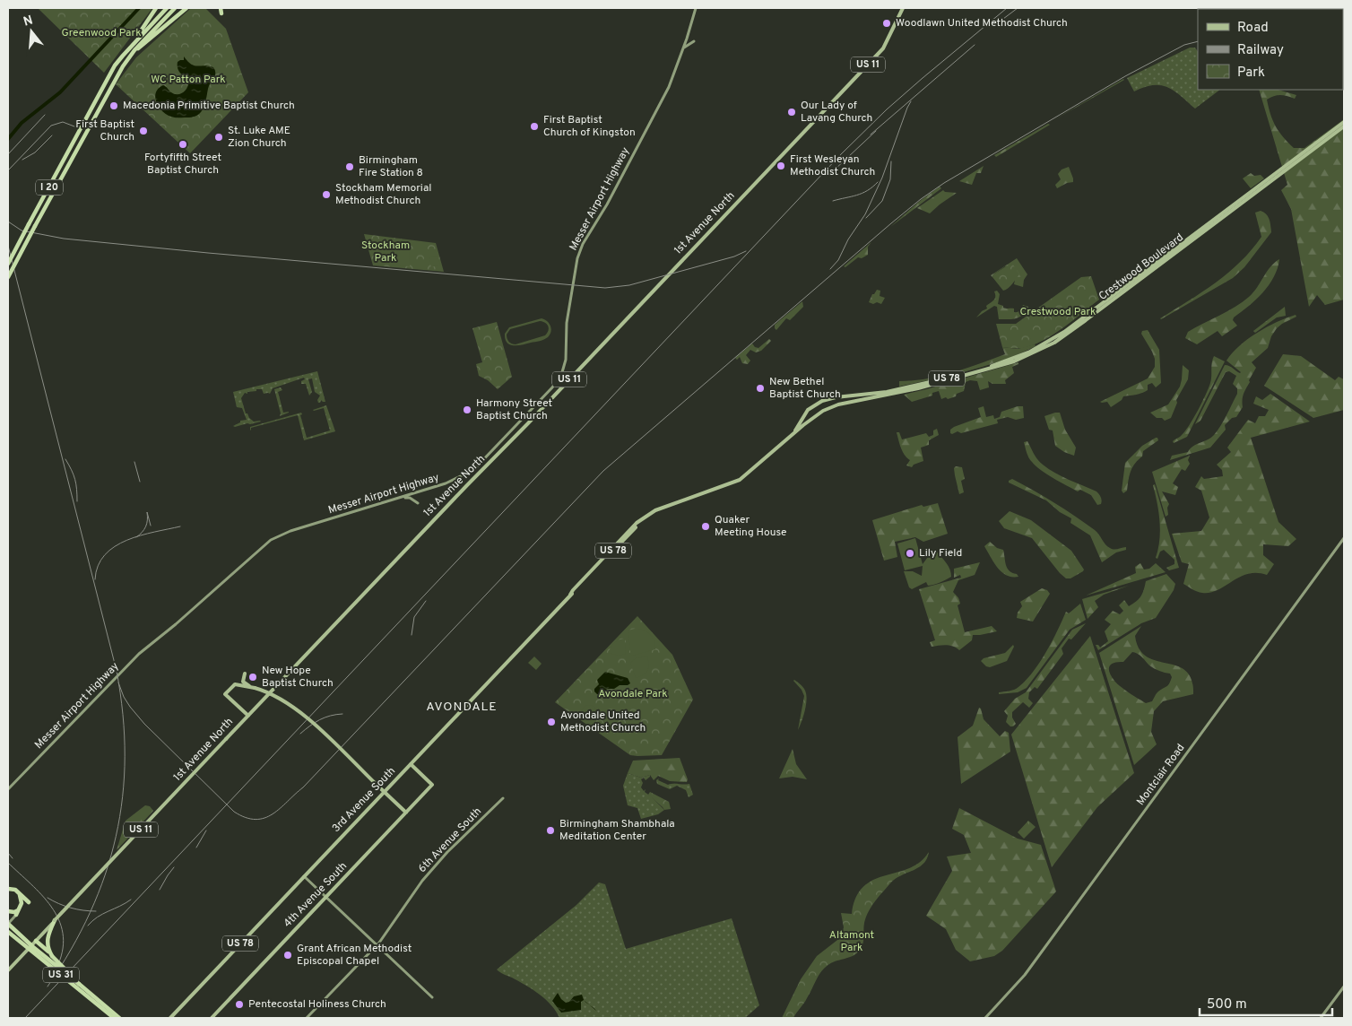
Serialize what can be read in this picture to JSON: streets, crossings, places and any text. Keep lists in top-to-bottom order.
{
  "streets": {
    "highway": ["I 20", "US 31"],
    "main road": [
      "US 11",
      "Messer Airport Highway",
      "1st Avenue North",
      "Crestwood Boulevard",
      "US 78",
      "Montclair Road",
      "3rd Avenue South",
      "6th Avenue South",
      "4th Avenue South"
    ]
  },
  "crossings": [
    ["Crestwood Boulevard", "3rd Avenue South"],
    ["3rd Avenue South", "4th Avenue South"]
  ],
  "districts": ["AVONDALE"],
  "parks": [
    "Greenwood Park",
    "WC Patton Park",
    "Stockham Park",
    "Crestwood Park",
    "Avondale Park",
    "Altamont Park"
  ],
  "places": [
    "Woodlawn United Methodist Church",
    "Macedonia Primitive Baptist Church",
    "Our Lady of Lavang Church",
    "First Baptist Church of Kingston",
    "First Baptist Church",
    "St. Luke AME Zion Church",
    "Fortyfifth Street Baptist Church",
    "First Wesleyan Methodist Church",
    "Birmingham Fire Station 8",
    "Stockham Memorial Methodist Church",
    "New Bethel Baptist Church",
    "Harmony Street Baptist Church",
    "Quaker Meeting House",
    "Lily Field",
    "New Hope Baptist Church",
    "Avondale United Methodist Church",
    "Birmingham Shambhala Meditation Center",
    "Grant African Methodist Episcopal Chapel",
    "Pentecostal Holiness Church"
  ],
  "legend": ["Road", "Railway", "Park"],
  "scale_bar": "500 m",
  "north": "top"
}
